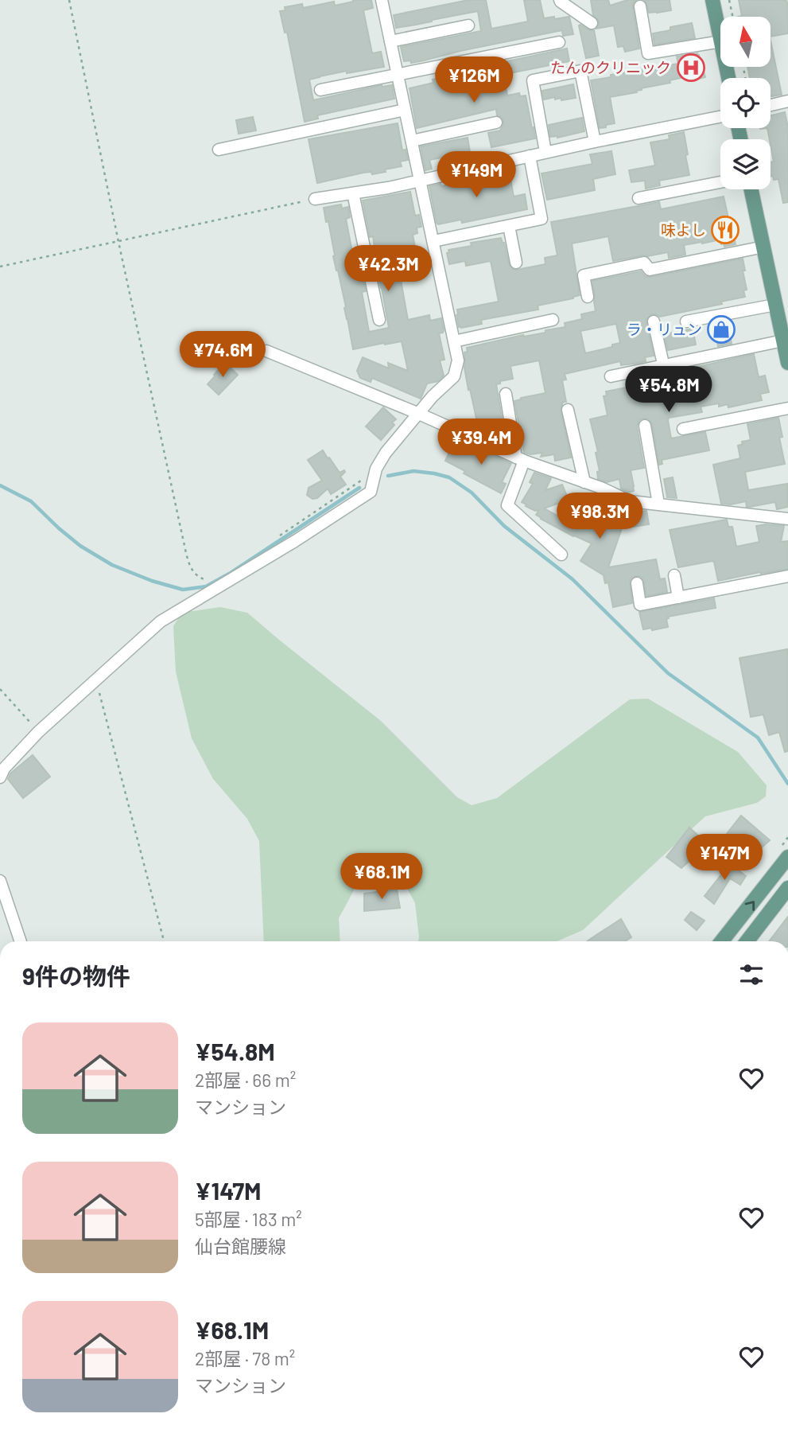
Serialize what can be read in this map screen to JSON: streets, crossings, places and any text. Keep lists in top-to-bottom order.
{
  "places": {
    "hospital": ["たんのクリニック"],
    "restaurant": ["味よし"],
    "shop": ["ラ・リュン"]
  },
  "north": "top",
  "page": {
    "price": [
      "¥126M",
      "¥149M",
      "¥42.3M",
      "¥74.6M",
      "¥54.8M",
      "¥39.4M",
      "¥98.3M",
      "¥147M",
      "¥68.1M"
    ],
    "heading": "9件の物件",
    "list": [
      {
        "name": "¥54.8M",
        "note": "2部屋 · 66 m² · マンション"
      },
      {
        "name": "¥147M",
        "note": "5部屋 · 183 m² · 仙台館腰線"
      },
      {
        "name": "¥68.1M",
        "note": "2部屋 · 78 m² · マンション"
      }
    ]
  }
}
